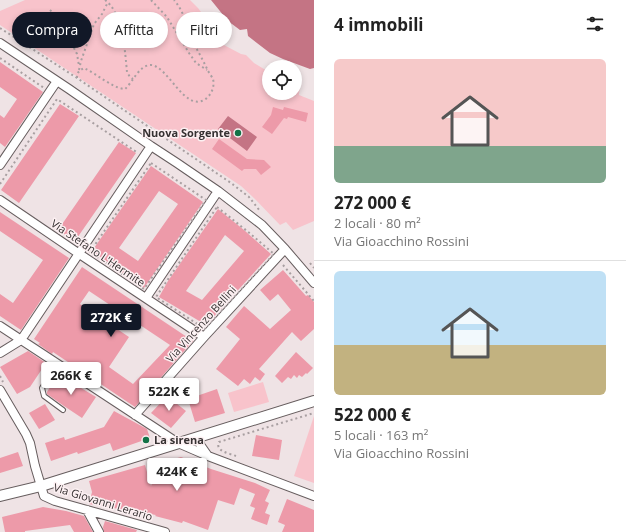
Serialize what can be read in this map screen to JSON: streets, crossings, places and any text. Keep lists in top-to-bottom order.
{
  "streets": {
    "street": ["Via Stefano L'Hermite", "Via Vincenzo Bellini", "Via Giovanni Lerario"]
  },
  "crossings": [
    ["Via Stefano L'Hermite", "Via Vincenzo Bellini"]
  ],
  "places": ["Nuova Sorgente", "La sirena"],
  "page": {
    "heading": "4 immobili",
    "chip": ["Compra", "Affitta", "Filtri"],
    "list": [
      {
        "name": "272 000 €",
        "note": "2 locali · 80 m² · Via Gioacchino Rossini"
      },
      {
        "name": "522 000 €",
        "note": "5 locali · 163 m² · Via Gioacchino Rossini"
      }
    ],
    "price": [
      "272K €",
      "266K €",
      "522K €",
      "424K €"
    ]
  }
}
